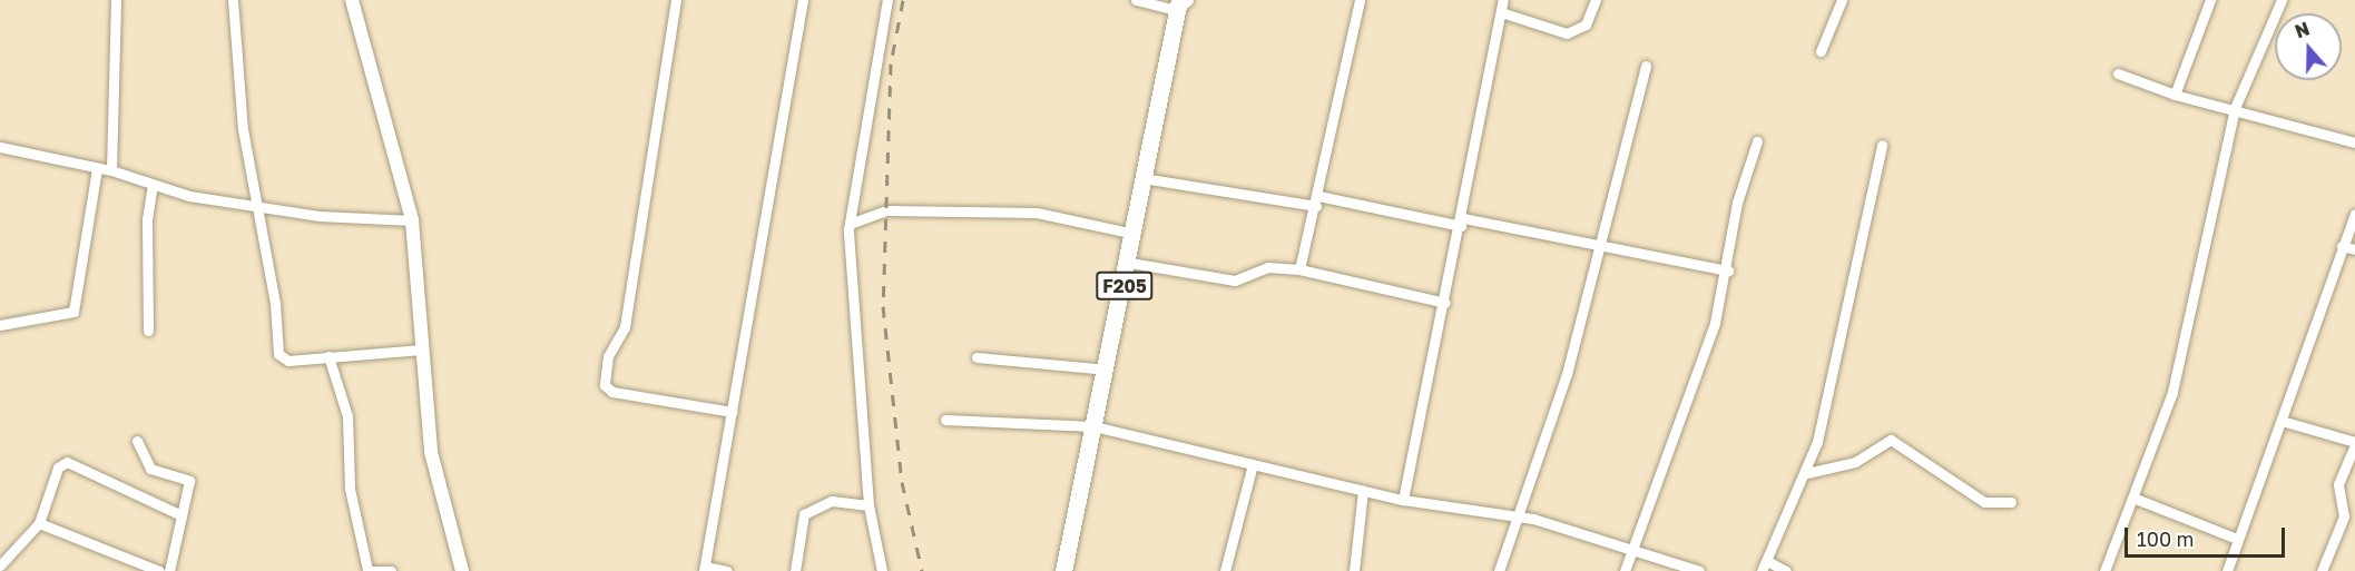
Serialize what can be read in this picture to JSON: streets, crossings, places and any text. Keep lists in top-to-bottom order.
{
  "streets": {
    "main road": ["F205"]
  },
  "scale_bar": "100 m",
  "north": "top"
}
